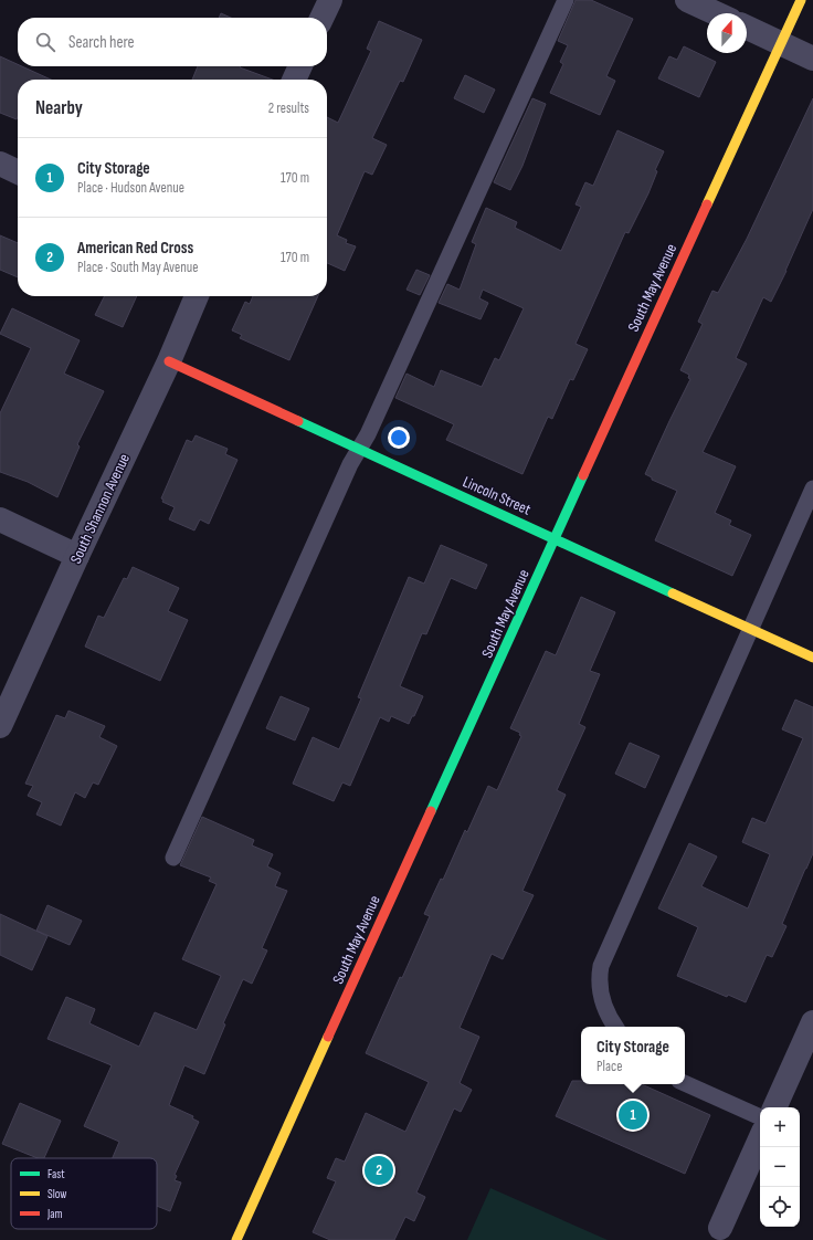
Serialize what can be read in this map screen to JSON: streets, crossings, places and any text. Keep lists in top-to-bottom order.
{
  "streets": {
    "street": ["South May Avenue", "Lincoln Street", "South Shannon Avenue"]
  },
  "crossings": [
    ["South May Avenue", "Lincoln Street"],
    ["Lincoln Street", "South Shannon Avenue"]
  ],
  "legend": ["Fast", "Slow", "Jam"],
  "north": "top",
  "page": {
    "search": "Search here",
    "heading": ["Nearby", "2 results"],
    "list": [
      {
        "mark": "1",
        "name": "City Storage",
        "note": "Place · Hudson Avenue",
        "value": "170 m"
      },
      {
        "mark": "2",
        "name": "American Red Cross",
        "note": "Place · South May Avenue",
        "value": "170 m"
      }
    ],
    "popup": ["City Storage", "Place"],
    "pins": ["1", "2"],
    "map_buttons": ["+", "−"]
  }
}
